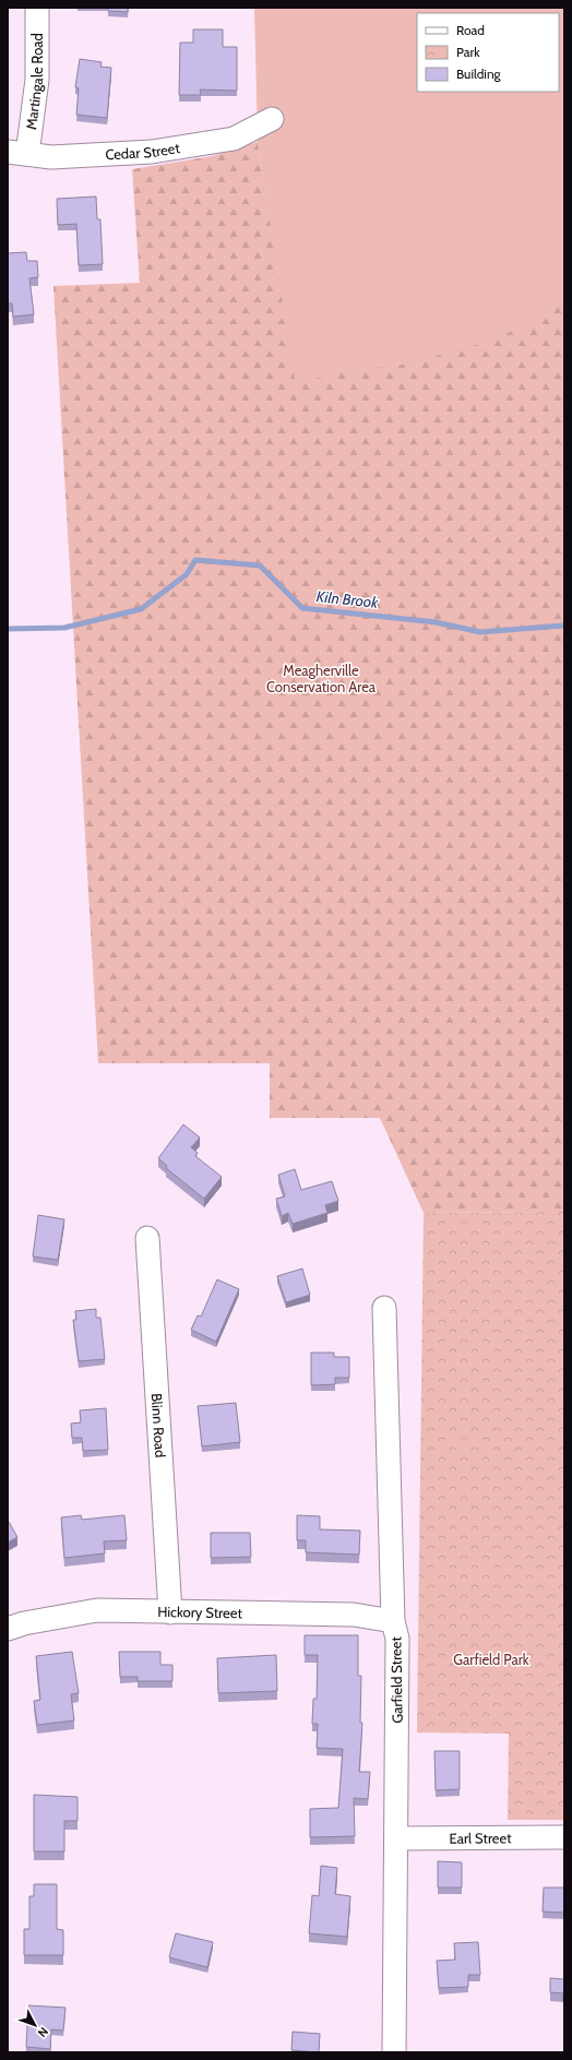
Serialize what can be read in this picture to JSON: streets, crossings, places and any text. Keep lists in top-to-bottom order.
{
  "streets": {
    "street": [
      "Martingale Road",
      "Cedar Street",
      "Blinn Road",
      "Hickory Street",
      "Garfield Street",
      "Earl Street"
    ]
  },
  "crossings": [
    ["Martingale Road", "Cedar Street"],
    ["Blinn Road", "Hickory Street"],
    ["Hickory Street", "Garfield Street"],
    ["Garfield Street", "Earl Street"]
  ],
  "water": ["Kiln Brook"],
  "parks": ["Meagherville Conservation Area", "Garfield Park"],
  "legend": ["Road", "Park", "Building"],
  "north": "bottom right"
}
